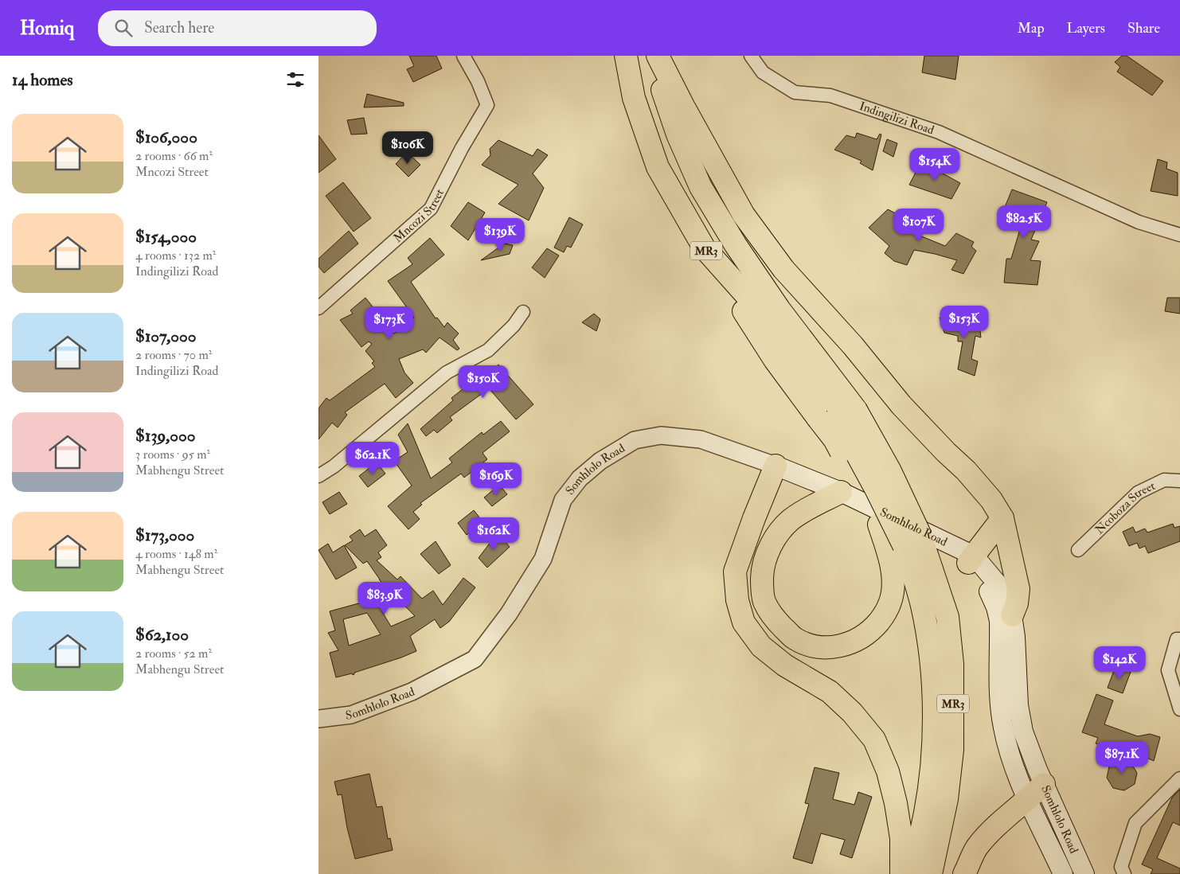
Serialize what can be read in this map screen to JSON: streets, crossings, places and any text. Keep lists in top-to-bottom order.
{
  "streets": {
    "highway": ["MR3"],
    "main road": ["Somhlolo Road"],
    "street": ["Indingilizi Road", "Mncozi Street", "Ncoboza Street"]
  },
  "page": {
    "header": "Homiq",
    "search": "Search here",
    "nav": ["Map", "Layers", "Share"],
    "heading": "14 homes",
    "list": [
      {
        "name": "$106,000",
        "note": "2 rooms · 66 m² · Mncozi Street"
      },
      {
        "name": "$154,000",
        "note": "4 rooms · 132 m² · Indingilizi Road"
      },
      {
        "name": "$107,000",
        "note": "2 rooms · 70 m² · Indingilizi Road"
      },
      {
        "name": "$139,000",
        "note": "3 rooms · 95 m² · Mabhengu Street"
      },
      {
        "name": "$173,000",
        "note": "4 rooms · 148 m² · Mabhengu Street"
      },
      {
        "name": "$62,100",
        "note": "2 rooms · 52 m² · Mabhengu Street"
      }
    ],
    "price": [
      "$106K",
      "$154K",
      "$82.5K",
      "$107K",
      "$139K",
      "$153K",
      "$173K",
      "$150K",
      "$62.1K",
      "$169K",
      "$162K",
      "$83.9K",
      "$142K",
      "$87.1K"
    ]
  }
}
